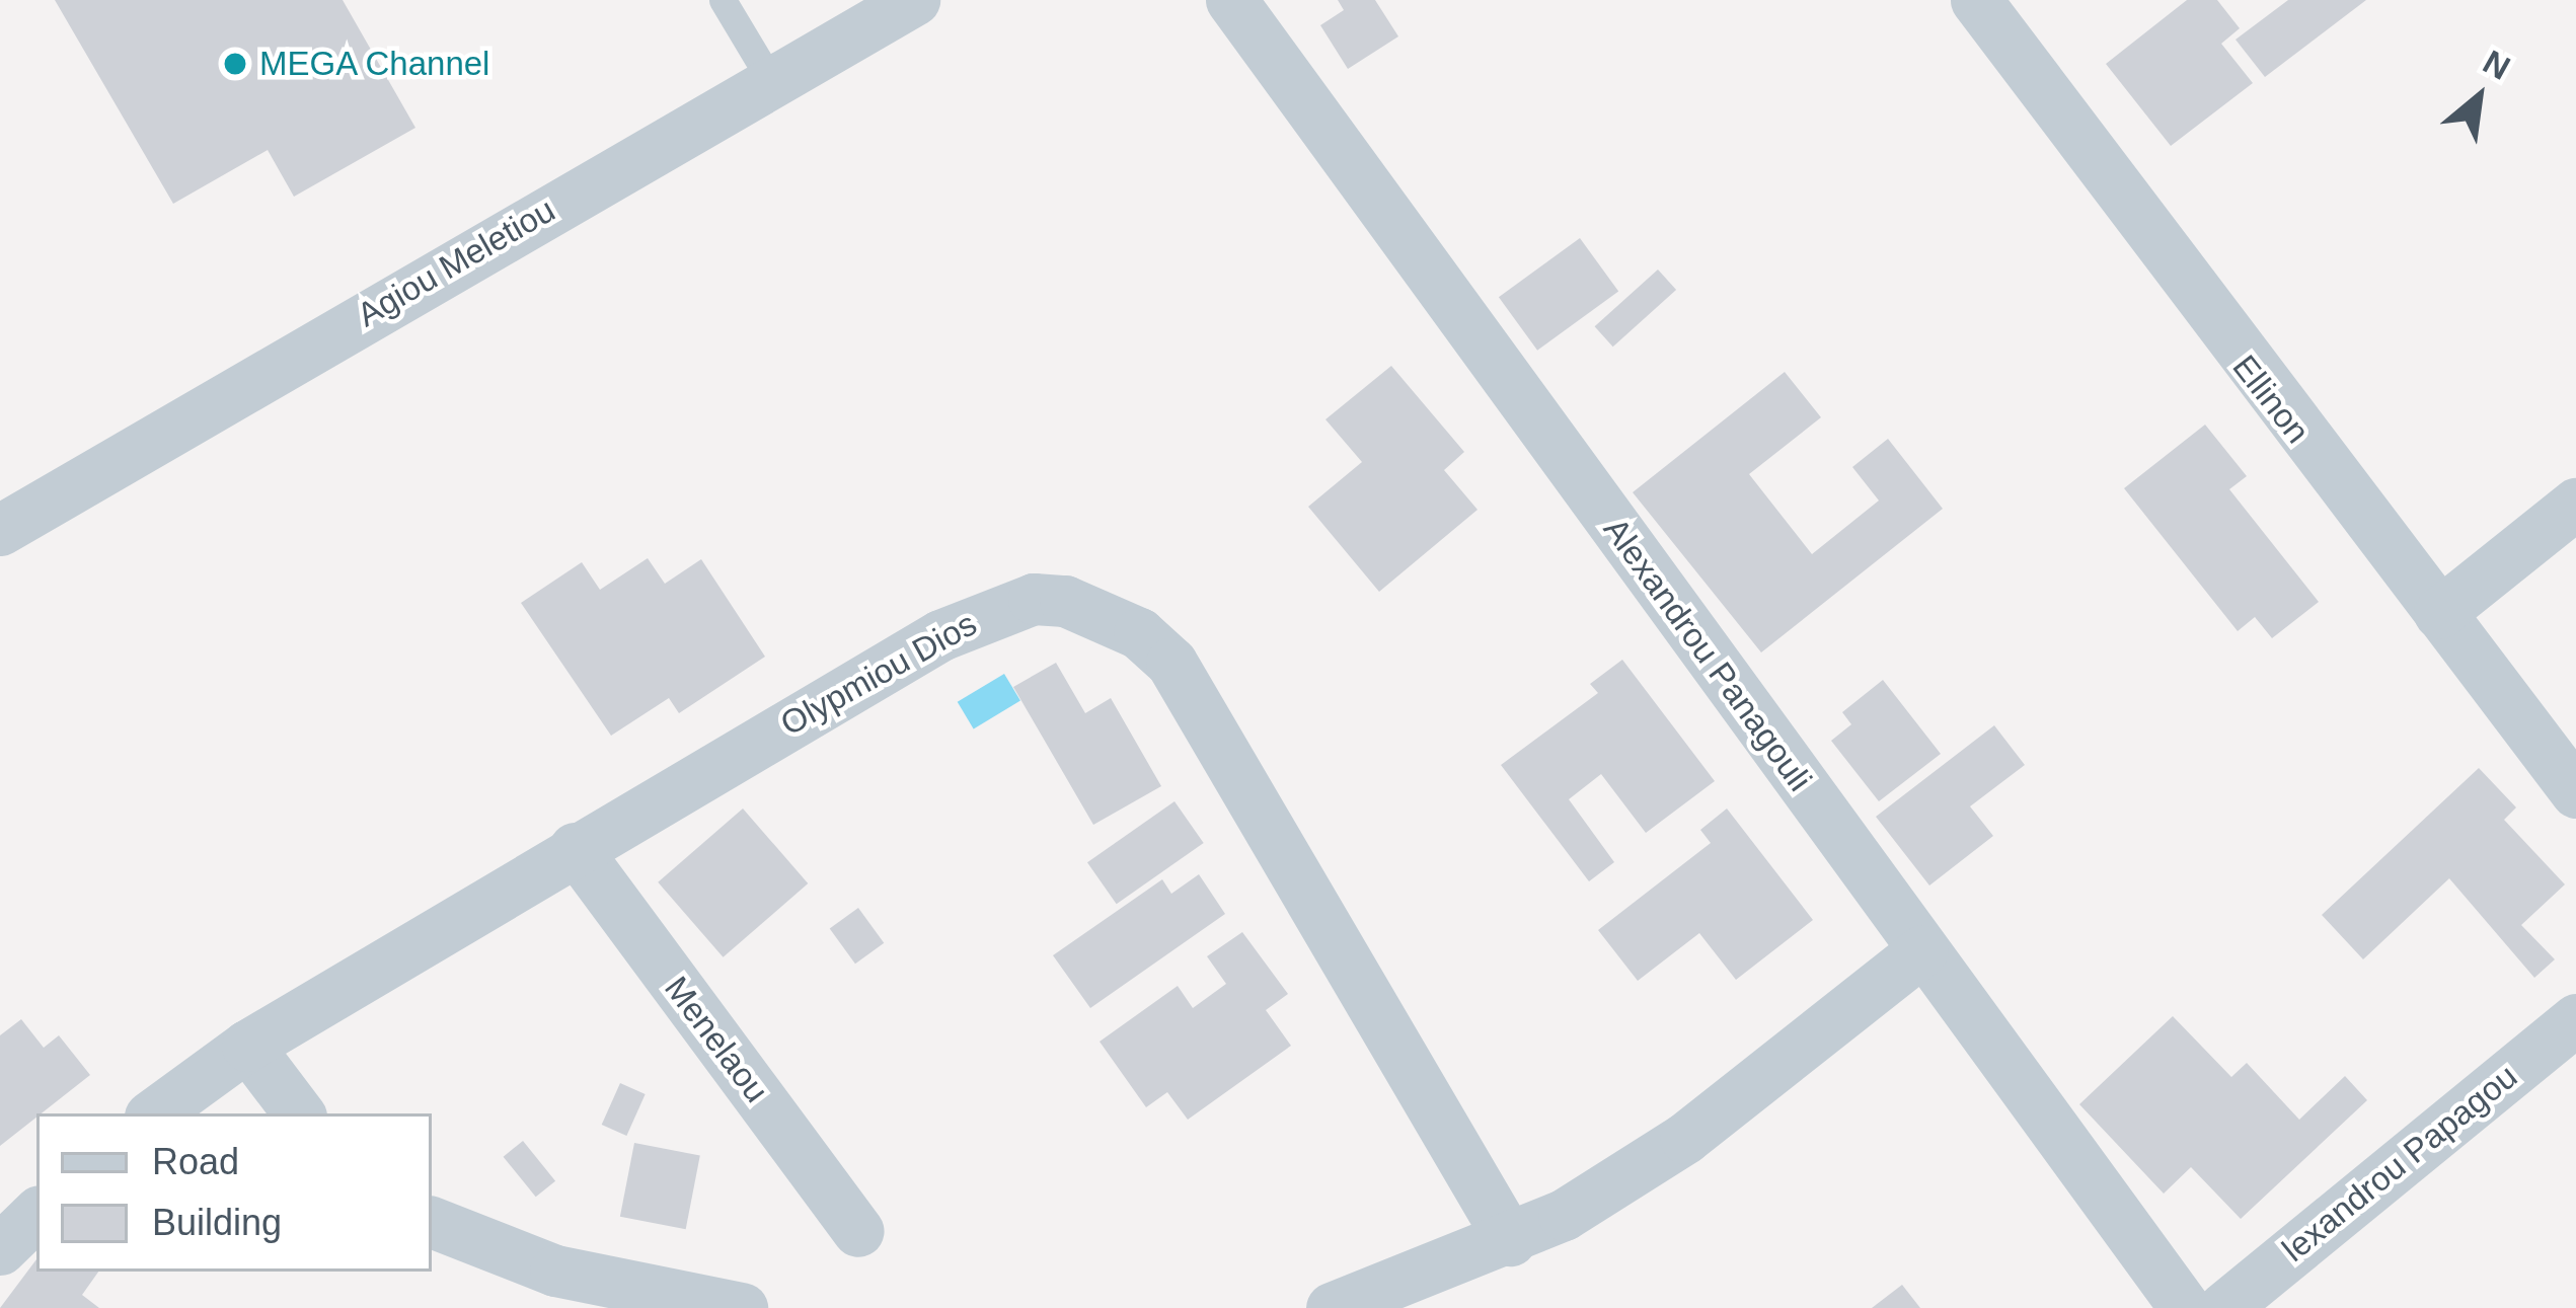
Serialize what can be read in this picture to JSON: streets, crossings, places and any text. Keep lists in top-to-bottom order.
{
  "streets": {
    "street": [
      "Agiou Meletiou",
      "Ellinon",
      "Alexandrou Panagouli",
      "Olypmiou Dios",
      "Menelaou",
      "lexandrou Papagou"
    ]
  },
  "crossings": [
    ["Olypmiou Dios", "Menelaou"]
  ],
  "places": ["MEGA Channel"],
  "legend": ["Road", "Building"],
  "north": "top right"
}
